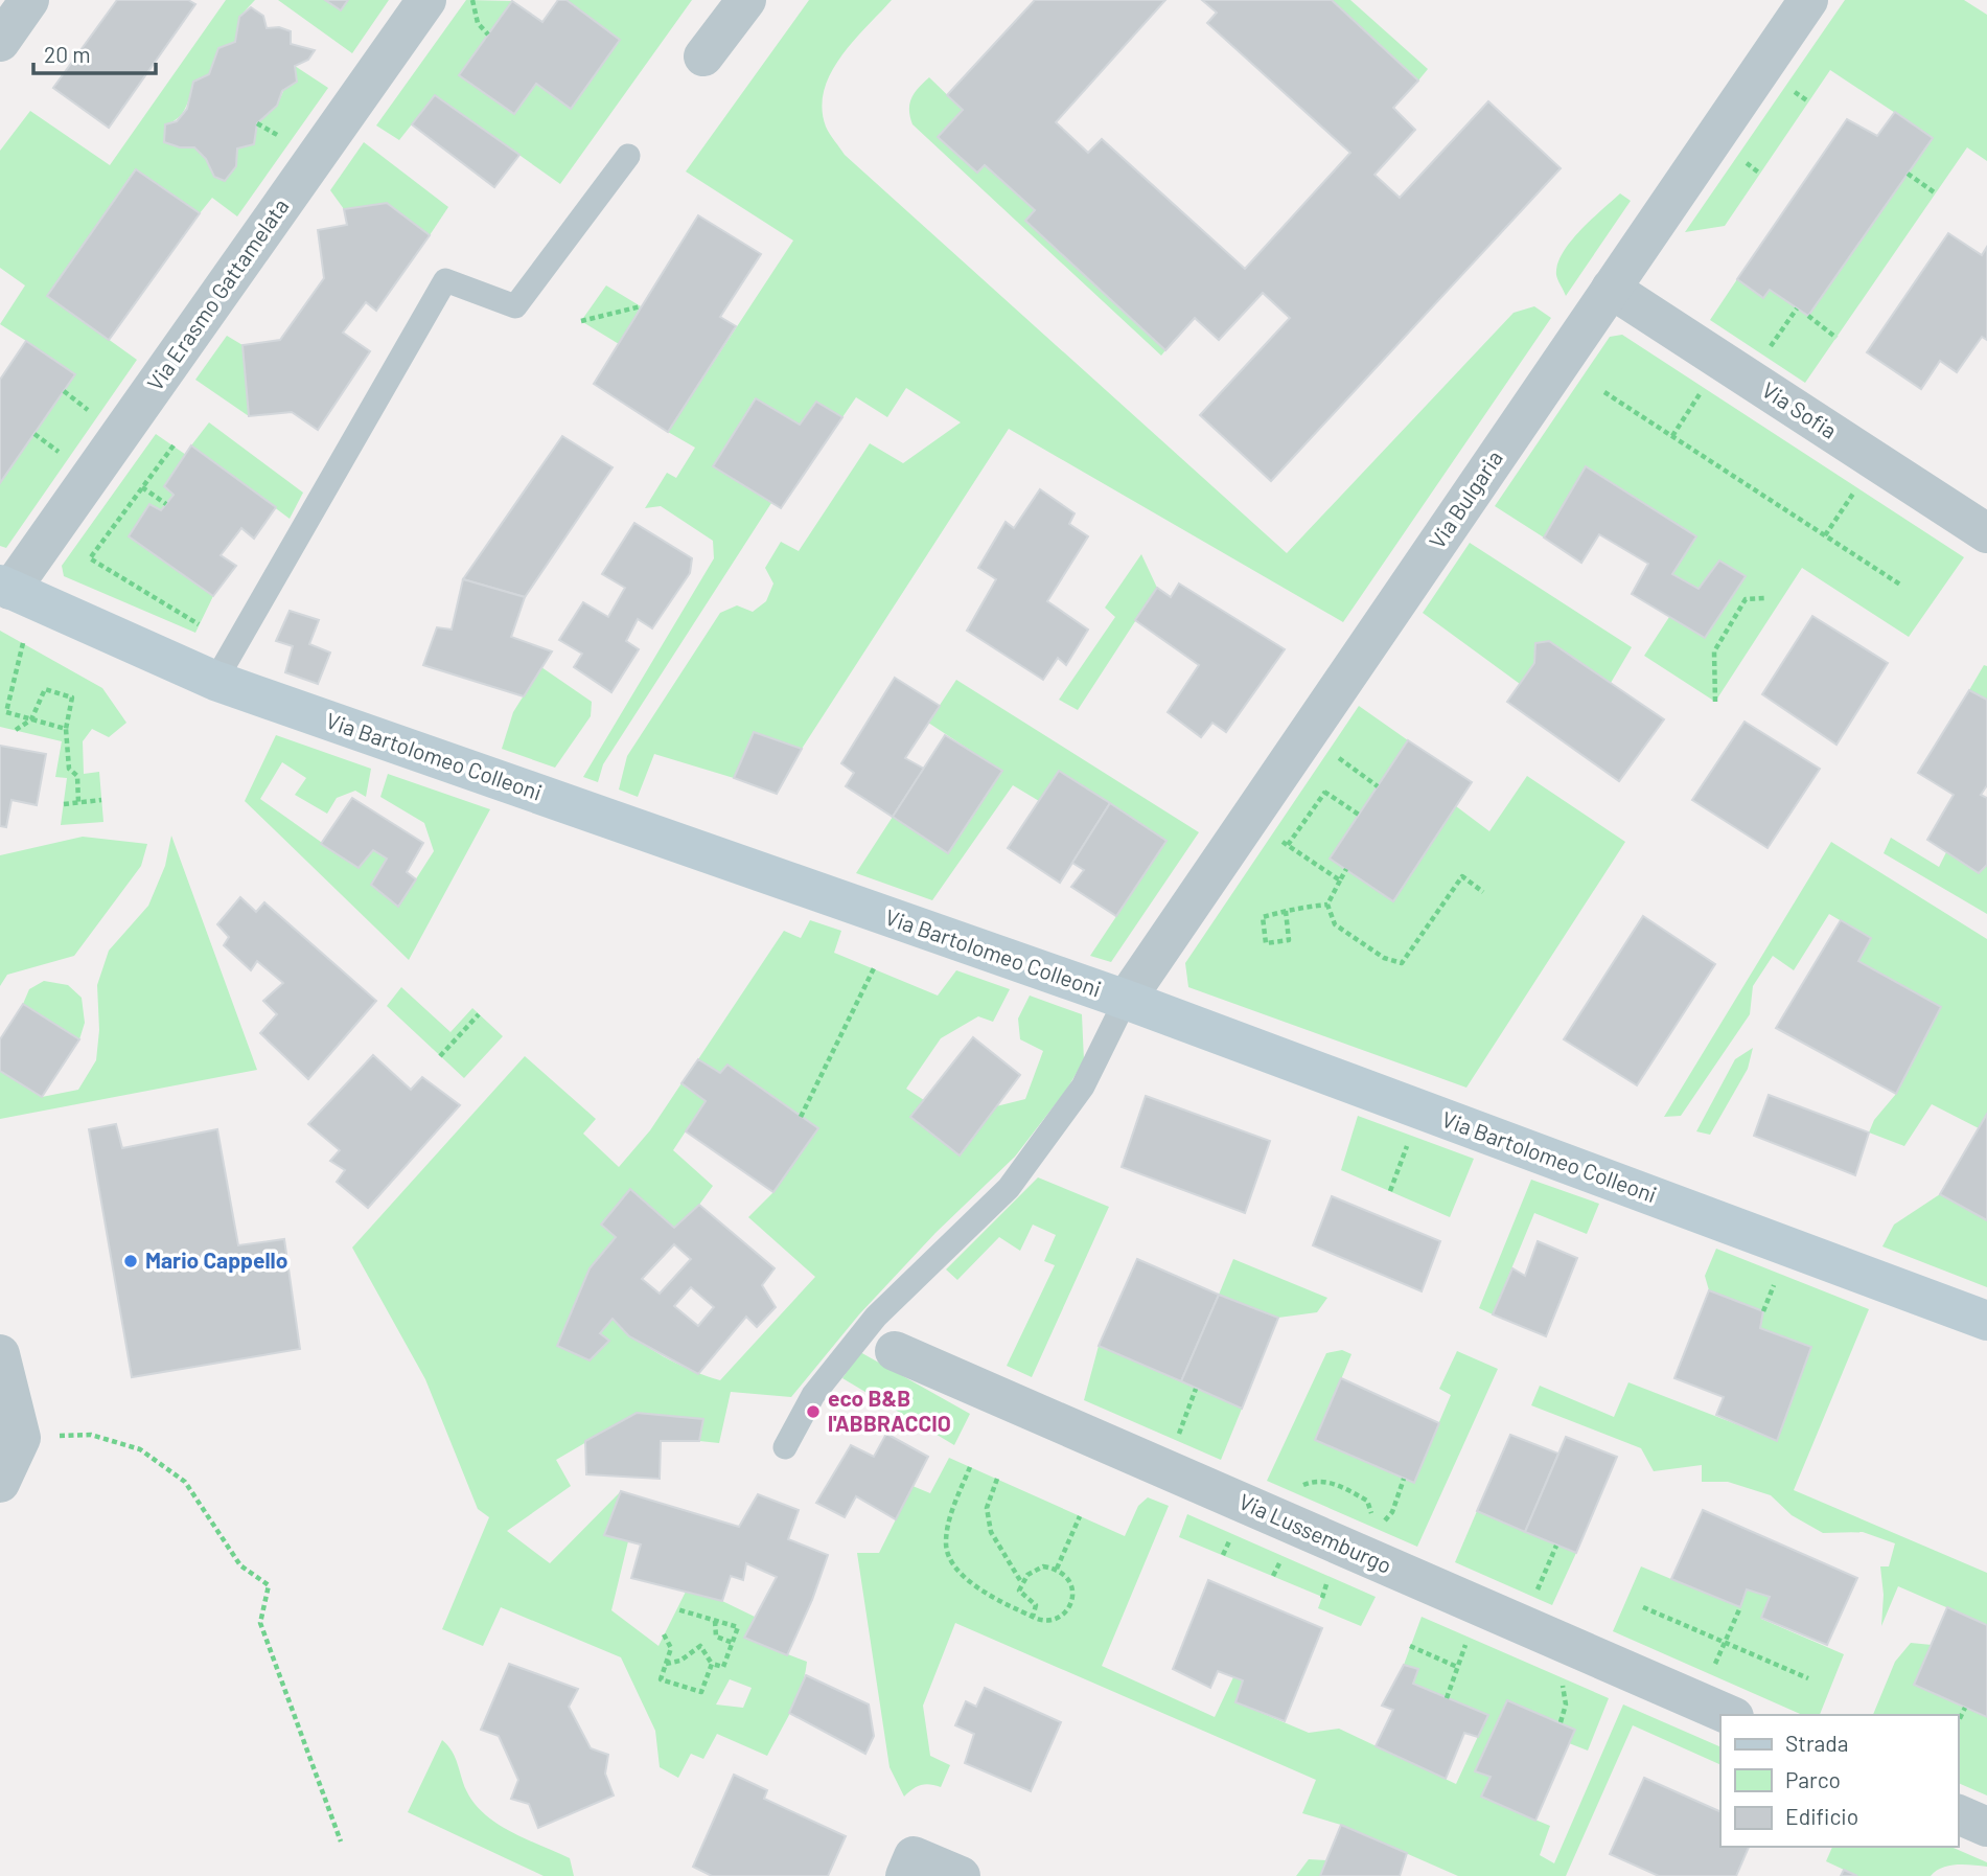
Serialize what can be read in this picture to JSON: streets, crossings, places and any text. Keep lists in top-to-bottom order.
{
  "streets": {
    "main road": ["Via Bartolomeo Colleoni"],
    "street": [
      "Via Erasmo Gattamelata",
      "Via Sofia",
      "Via Bulgaria",
      "Via Lussemburgo"
    ]
  },
  "crossings": [
    ["Via Erasmo Gattamelata", "Via Bartolomeo Colleoni"],
    ["Via Sofia", "Via Bulgaria"],
    ["Via Bulgaria", "Via Bartolomeo Colleoni"]
  ],
  "places": ["Mario Cappello", "eco B&B l'ABBRACCIO"],
  "legend": ["Strada", "Parco", "Edificio"],
  "scale_bar": "20 m"
}
